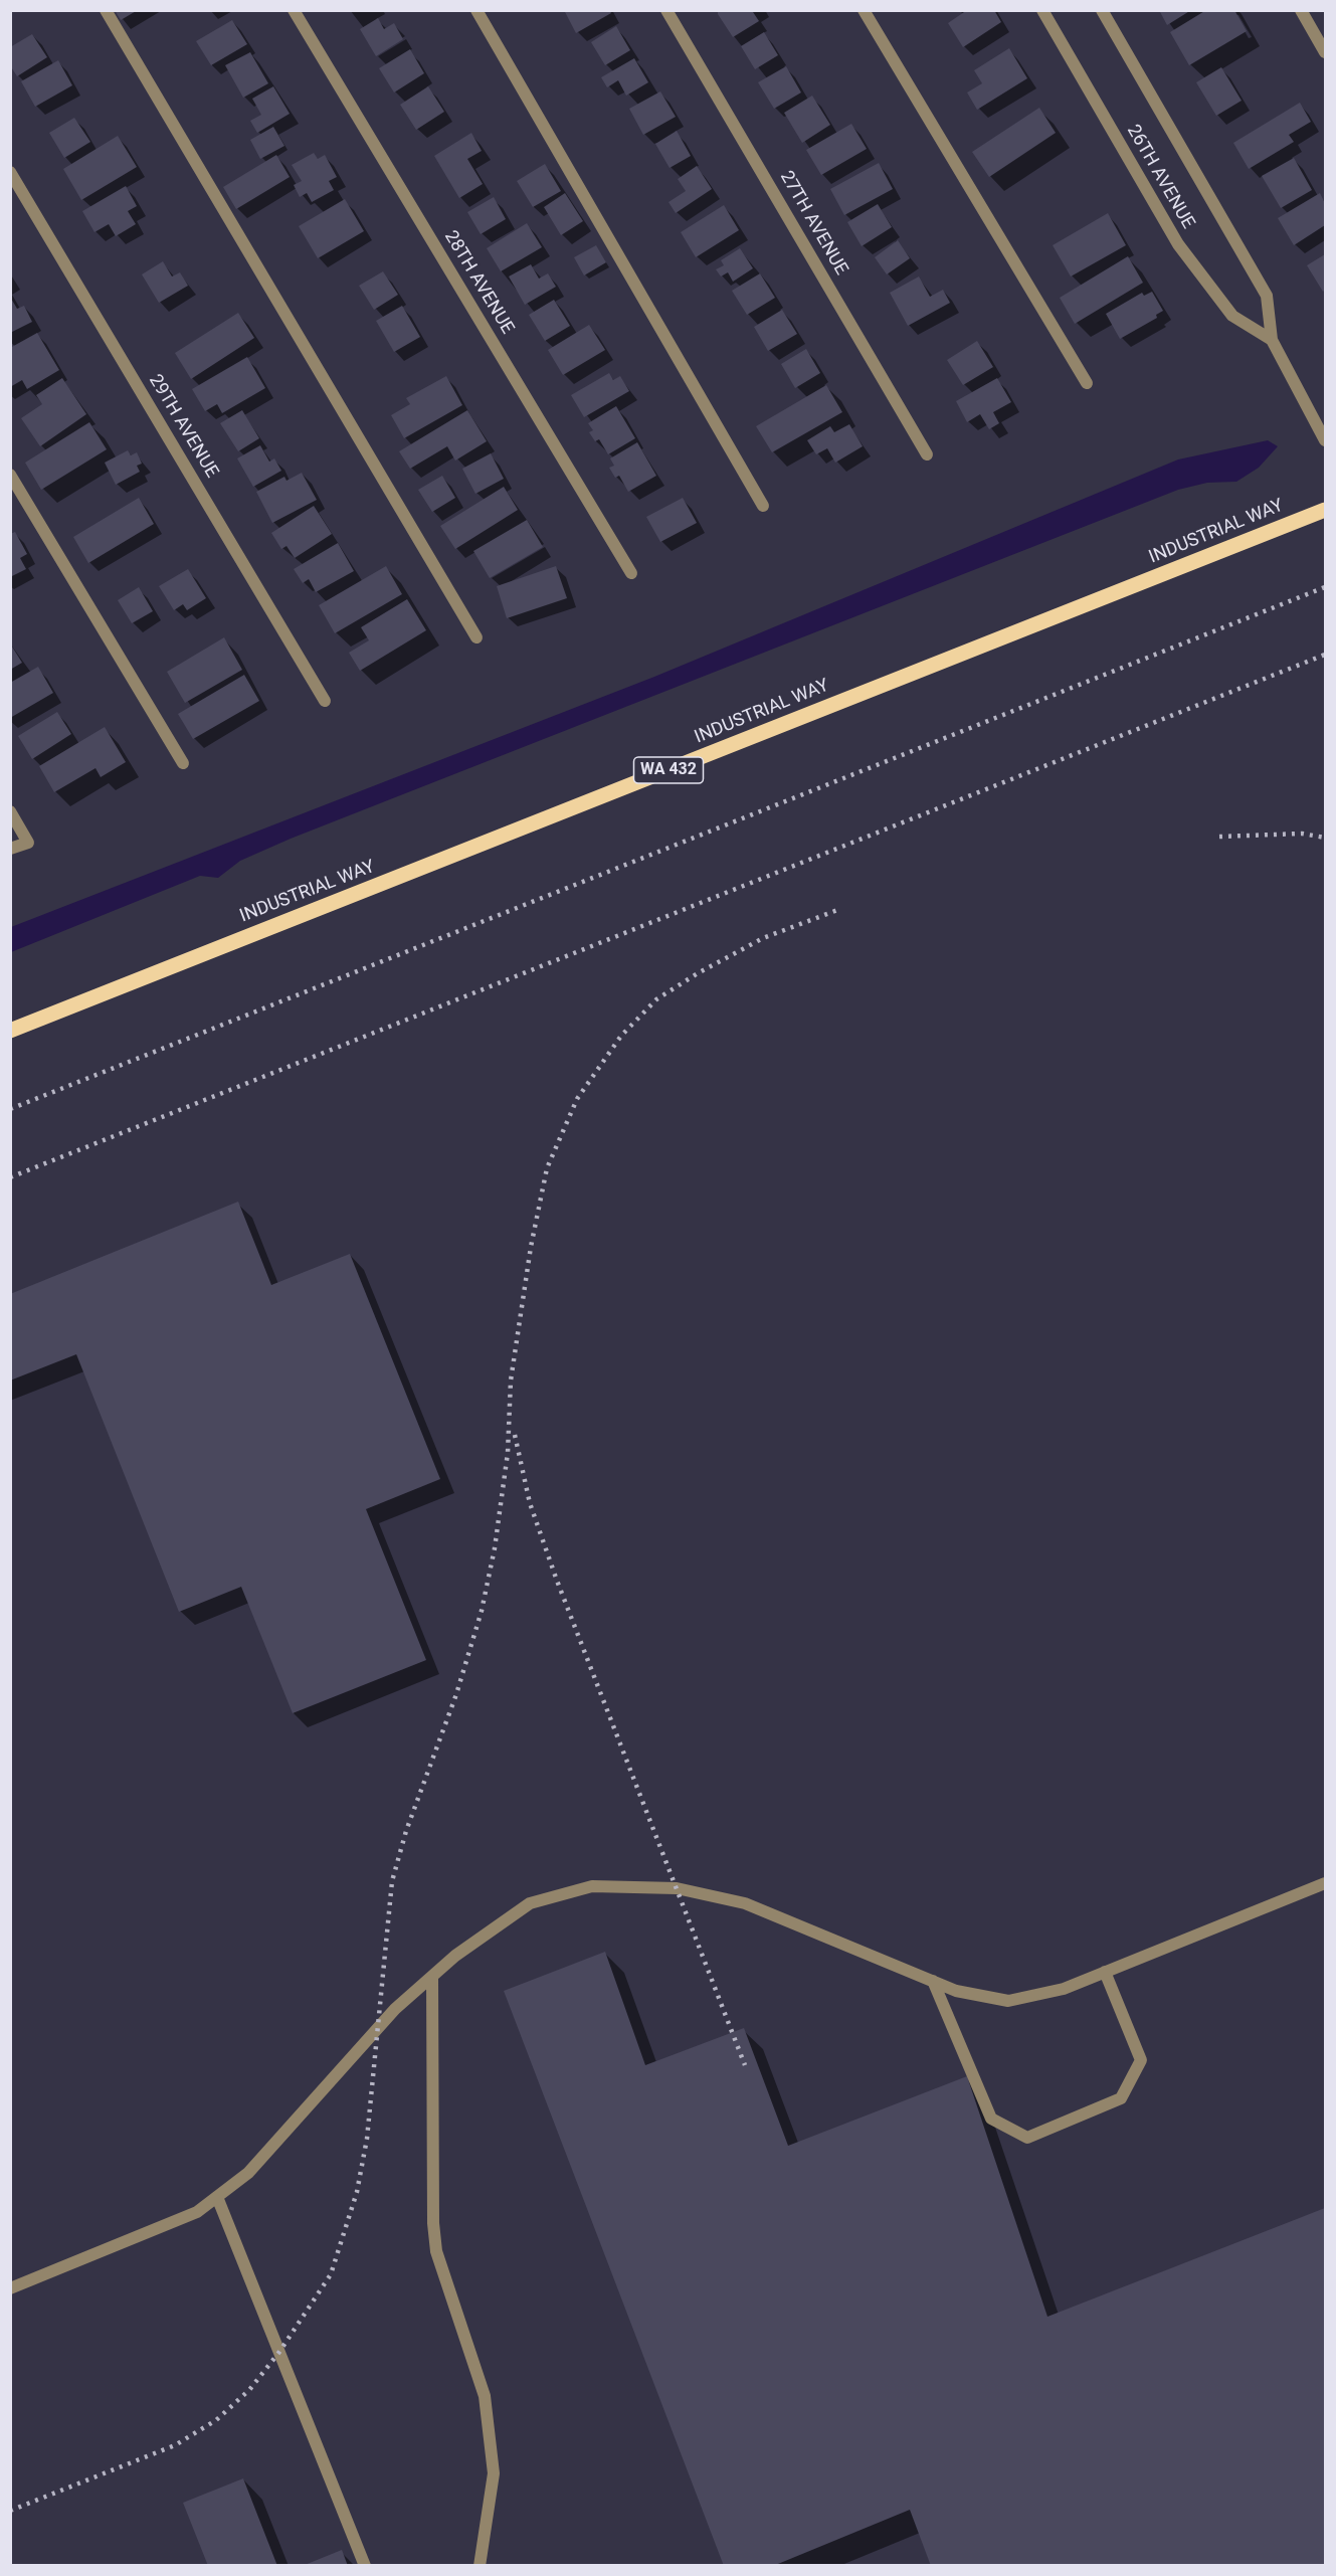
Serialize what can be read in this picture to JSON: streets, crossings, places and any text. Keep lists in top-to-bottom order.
{
  "streets": {
    "main road": ["INDUSTRIAL WAY", "WA 432"],
    "street": [
      "26TH AVENUE",
      "27TH AVENUE",
      "28TH AVENUE",
      "29TH AVENUE"
    ]
  }
}
